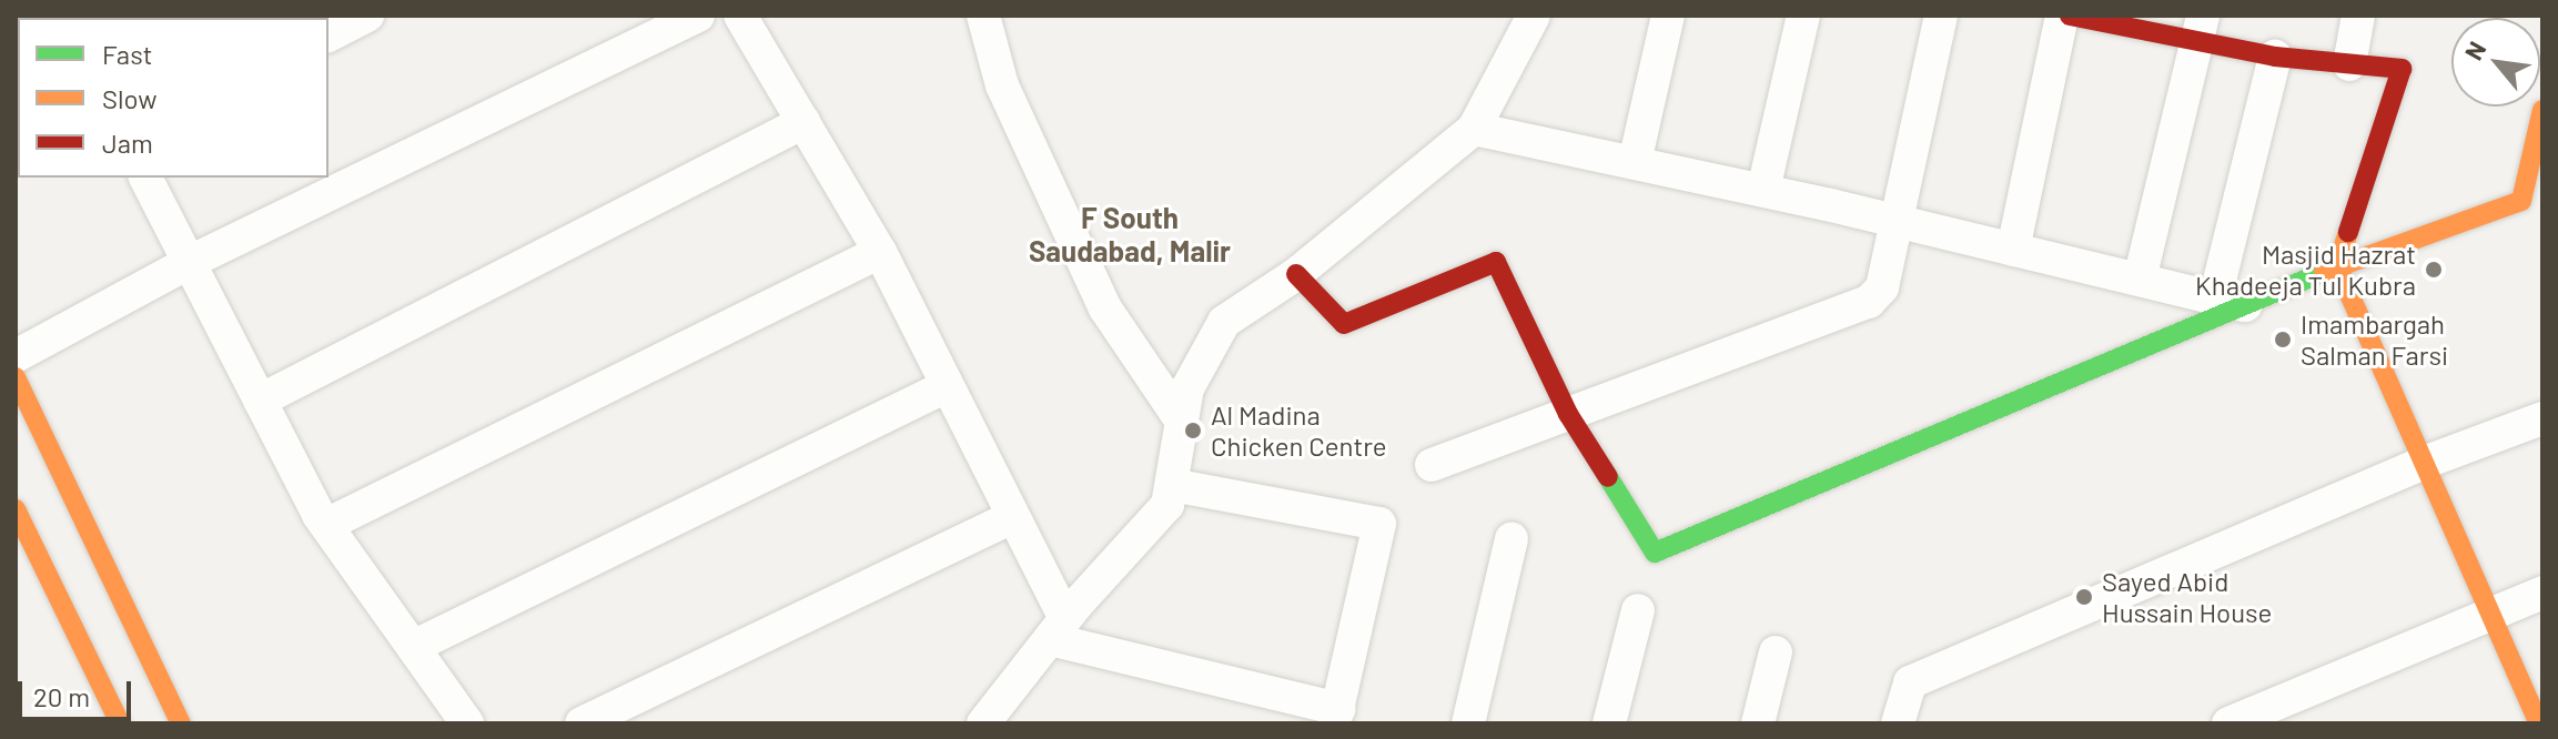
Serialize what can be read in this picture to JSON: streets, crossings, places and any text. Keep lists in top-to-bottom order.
{
  "districts": ["F South Saudabad, Malir"],
  "places": [
    "Masjid Hazrat Khadeeja Tul Kubra",
    "Imambargah Salman Farsi",
    "Al Madina Chicken Centre",
    "Sayed Abid Hussain House"
  ],
  "legend": ["Fast", "Slow", "Jam"],
  "scale_bar": "20 m",
  "north": "top left"
}
